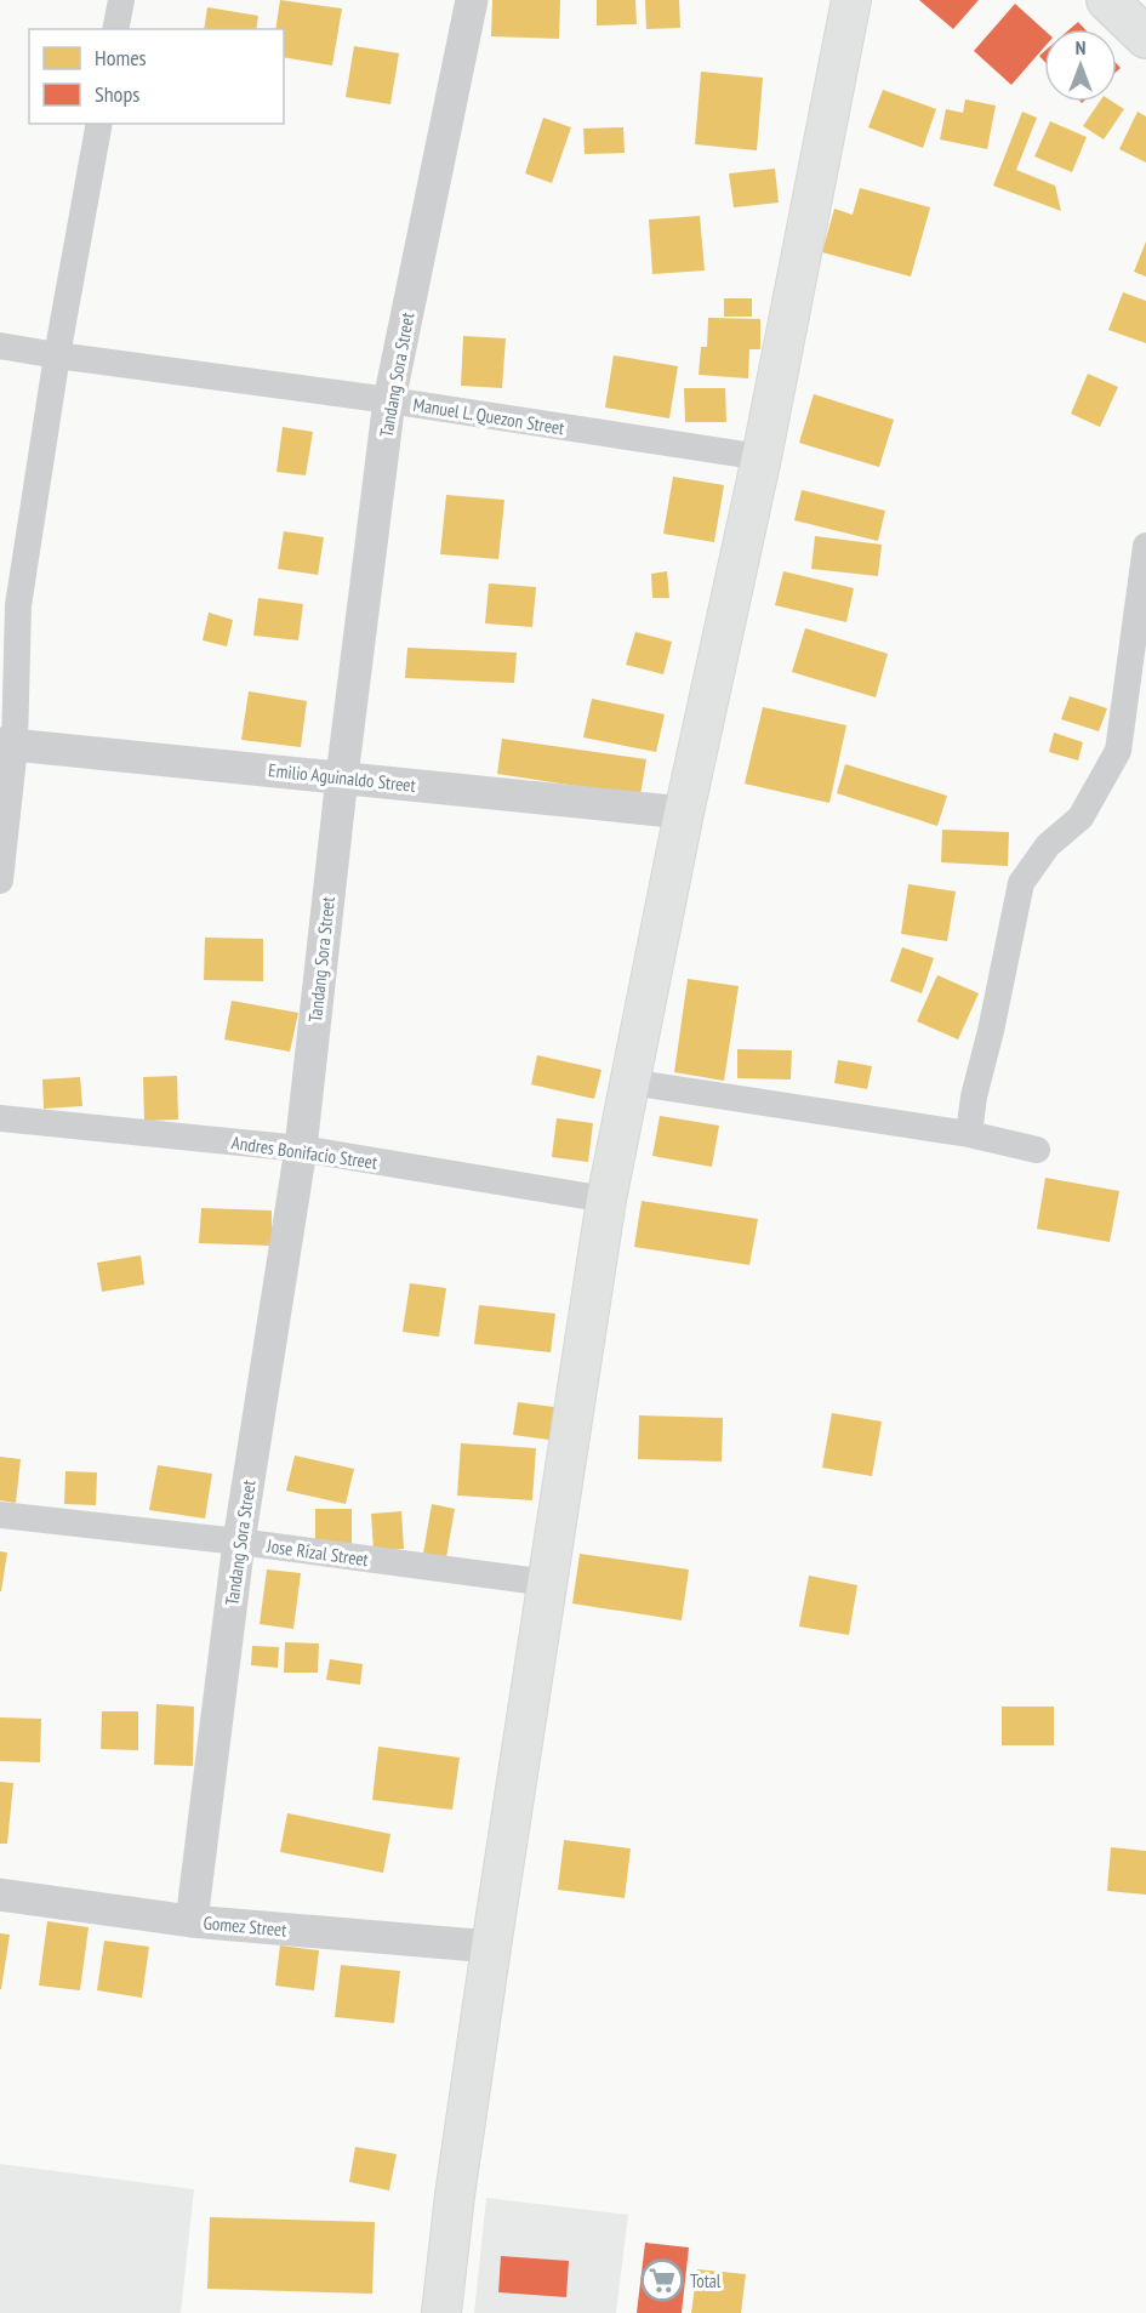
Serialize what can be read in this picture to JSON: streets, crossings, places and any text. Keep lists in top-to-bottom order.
{
  "streets": {
    "street": [
      "Tandang Sora Street",
      "Manuel L. Quezon Street",
      "Emilio Aguinaldo Street",
      "Andres Bonifacio Street",
      "Jose Rizal Street",
      "Gomez Street"
    ]
  },
  "crossings": [
    ["Tandang Sora Street", "Manuel L. Quezon Street"],
    ["Tandang Sora Street", "Emilio Aguinaldo Street"],
    ["Tandang Sora Street", "Andres Bonifacio Street"],
    ["Tandang Sora Street", "Jose Rizal Street"],
    ["Tandang Sora Street", "Gomez Street"]
  ],
  "places": {
    "supermarket": ["Total"]
  },
  "legend": ["Homes", "Shops"],
  "north": "top"
}
